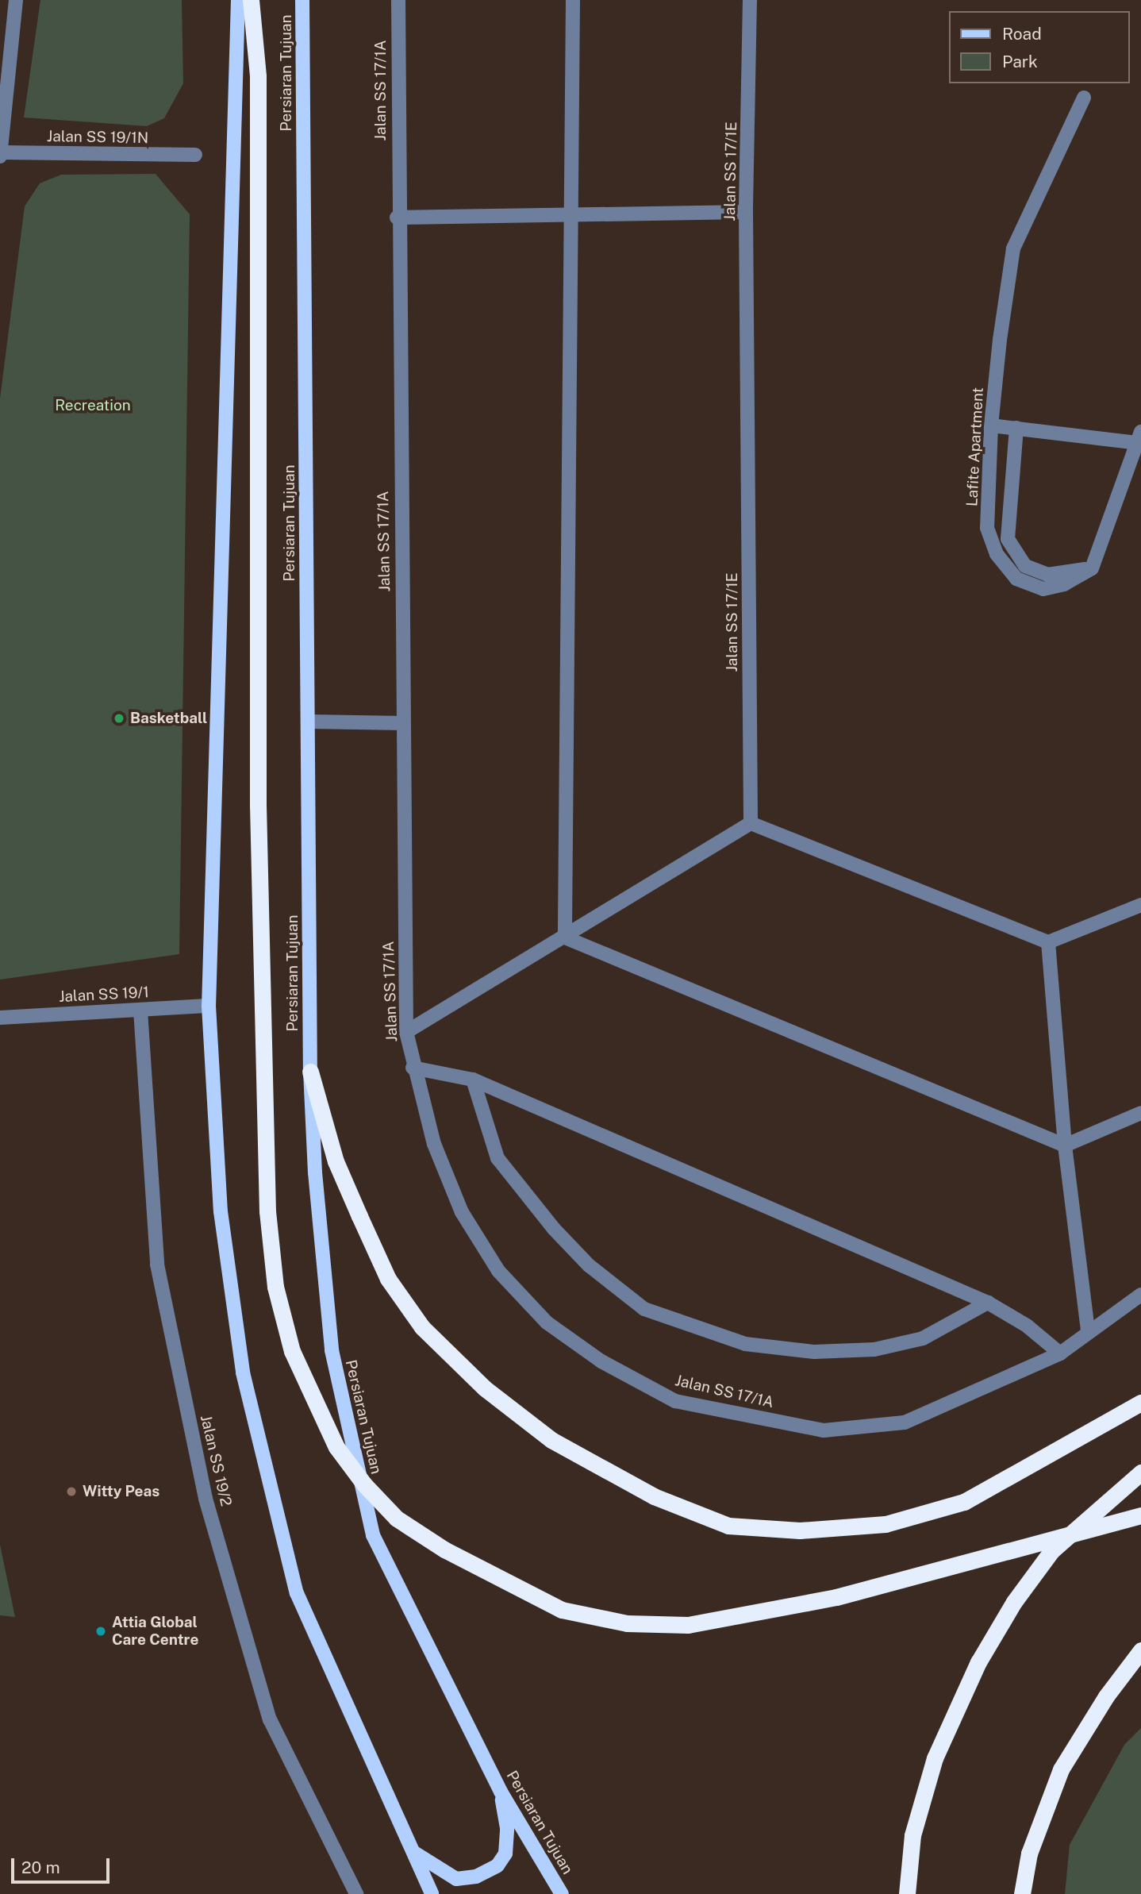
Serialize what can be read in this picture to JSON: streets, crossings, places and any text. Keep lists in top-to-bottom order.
{
  "streets": {
    "main road": ["Persiaran Tujuan"],
    "street": [
      "Jalan SS 17/1A",
      "Jalan SS 19/1N",
      "Jalan SS 17/1E",
      "Lafite Apartment",
      "Jalan SS 19/1",
      "Jalan SS 19/2"
    ]
  },
  "crossings": [
    ["Jalan SS 19/1", "Jalan SS 19/2"]
  ],
  "parks": ["Recreation"],
  "places": ["Basketball", "Witty Peas", "Attia Global Care Centre"],
  "legend": ["Road", "Park"],
  "scale_bar": "20 m"
}
